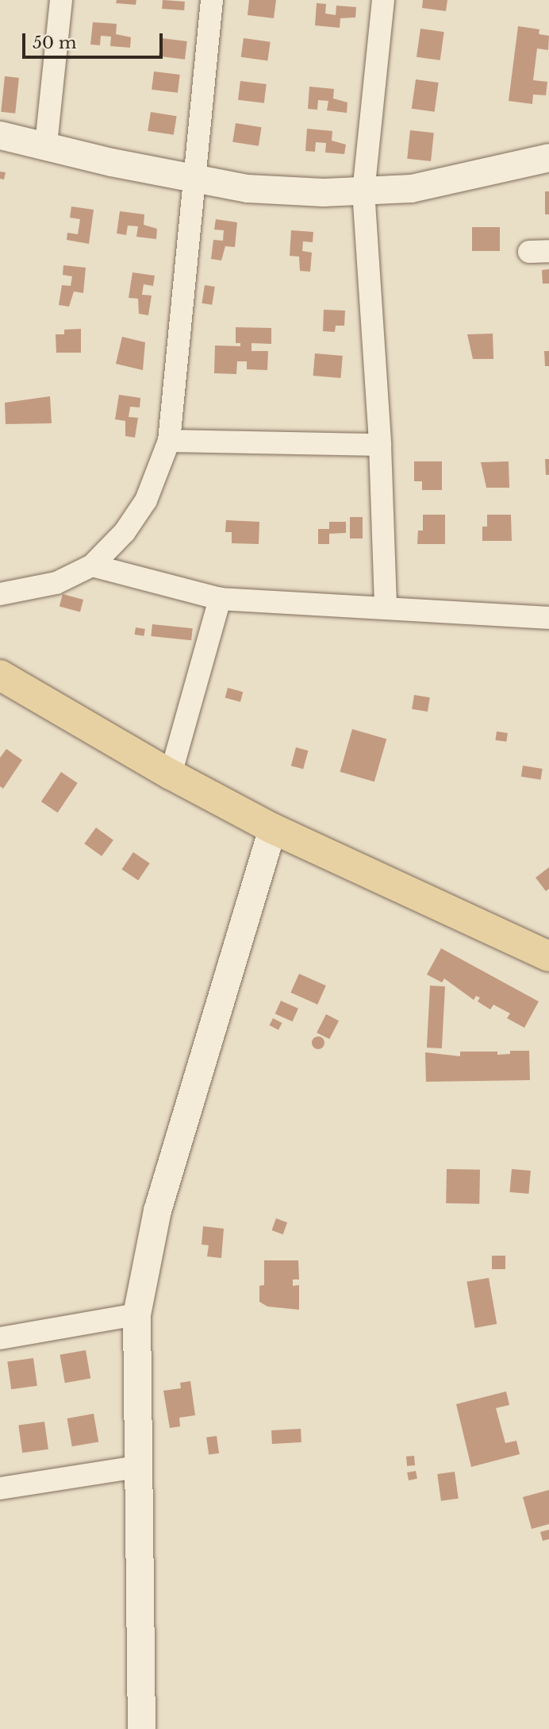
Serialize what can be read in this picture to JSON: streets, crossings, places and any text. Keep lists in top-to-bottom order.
{
  "scale_bar": "50 m"
}
